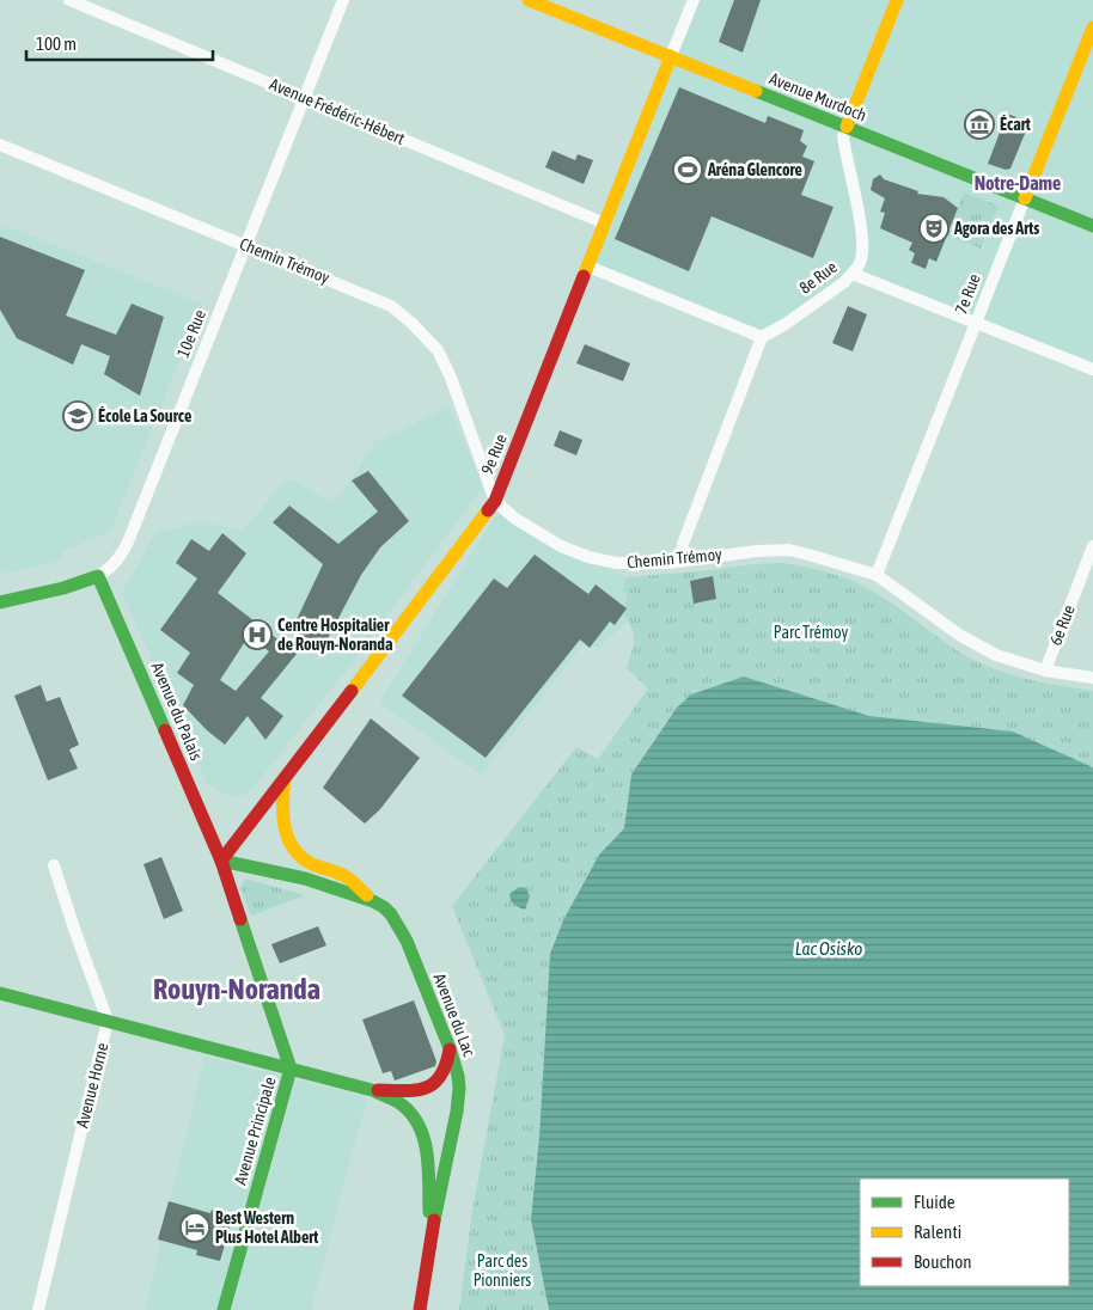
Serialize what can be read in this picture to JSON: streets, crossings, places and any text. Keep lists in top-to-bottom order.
{
  "streets": {
    "street": [
      "Avenue Murdoch",
      "Avenue Frédéric-Hébert",
      "Chemin Trémoy",
      "8e Rue",
      "7e Rue",
      "10e Rue",
      "9e Rue",
      "6e Rue",
      "Avenue du Palais",
      "Avenue du Lac",
      "Avenue Horne",
      "Avenue Principale"
    ]
  },
  "crossings": [
    ["Avenue Murdoch", "8e Rue"],
    ["Avenue Murdoch", "7e Rue"],
    ["Avenue Murdoch", "9e Rue"],
    ["Avenue Frédéric-Hébert", "10e Rue"],
    ["Avenue Frédéric-Hébert", "9e Rue"],
    ["Chemin Trémoy", "7e Rue"],
    ["Chemin Trémoy", "10e Rue"],
    ["Chemin Trémoy", "9e Rue"],
    ["Chemin Trémoy", "6e Rue"],
    ["10e Rue", "Avenue du Palais"],
    ["9e Rue", "Avenue du Palais"],
    ["9e Rue", "Avenue du Lac"],
    ["9e Rue", "Avenue Principale"],
    ["Avenue du Palais", "Avenue du Lac"],
    ["Avenue du Palais", "Avenue Principale"],
    ["Avenue du Lac", "Avenue Principale"]
  ],
  "districts": ["Notre-Dame", "Rouyn-Noranda"],
  "water": ["Lac Osisko"],
  "parks": ["Parc Trémoy", "Parc des Pionniers"],
  "places": {
    "museum": ["Écart"],
    "sports": ["Aréna Glencore"],
    "theatre": ["Agora des Arts"],
    "school or university": ["École La Source"],
    "hospital": ["Centre Hospitalier de Rouyn-Noranda"],
    "hotel": ["Best Western Plus Hotel Albert"]
  },
  "legend": ["Fluide", "Ralenti", "Bouchon"],
  "scale_bar": "100 m"
}
